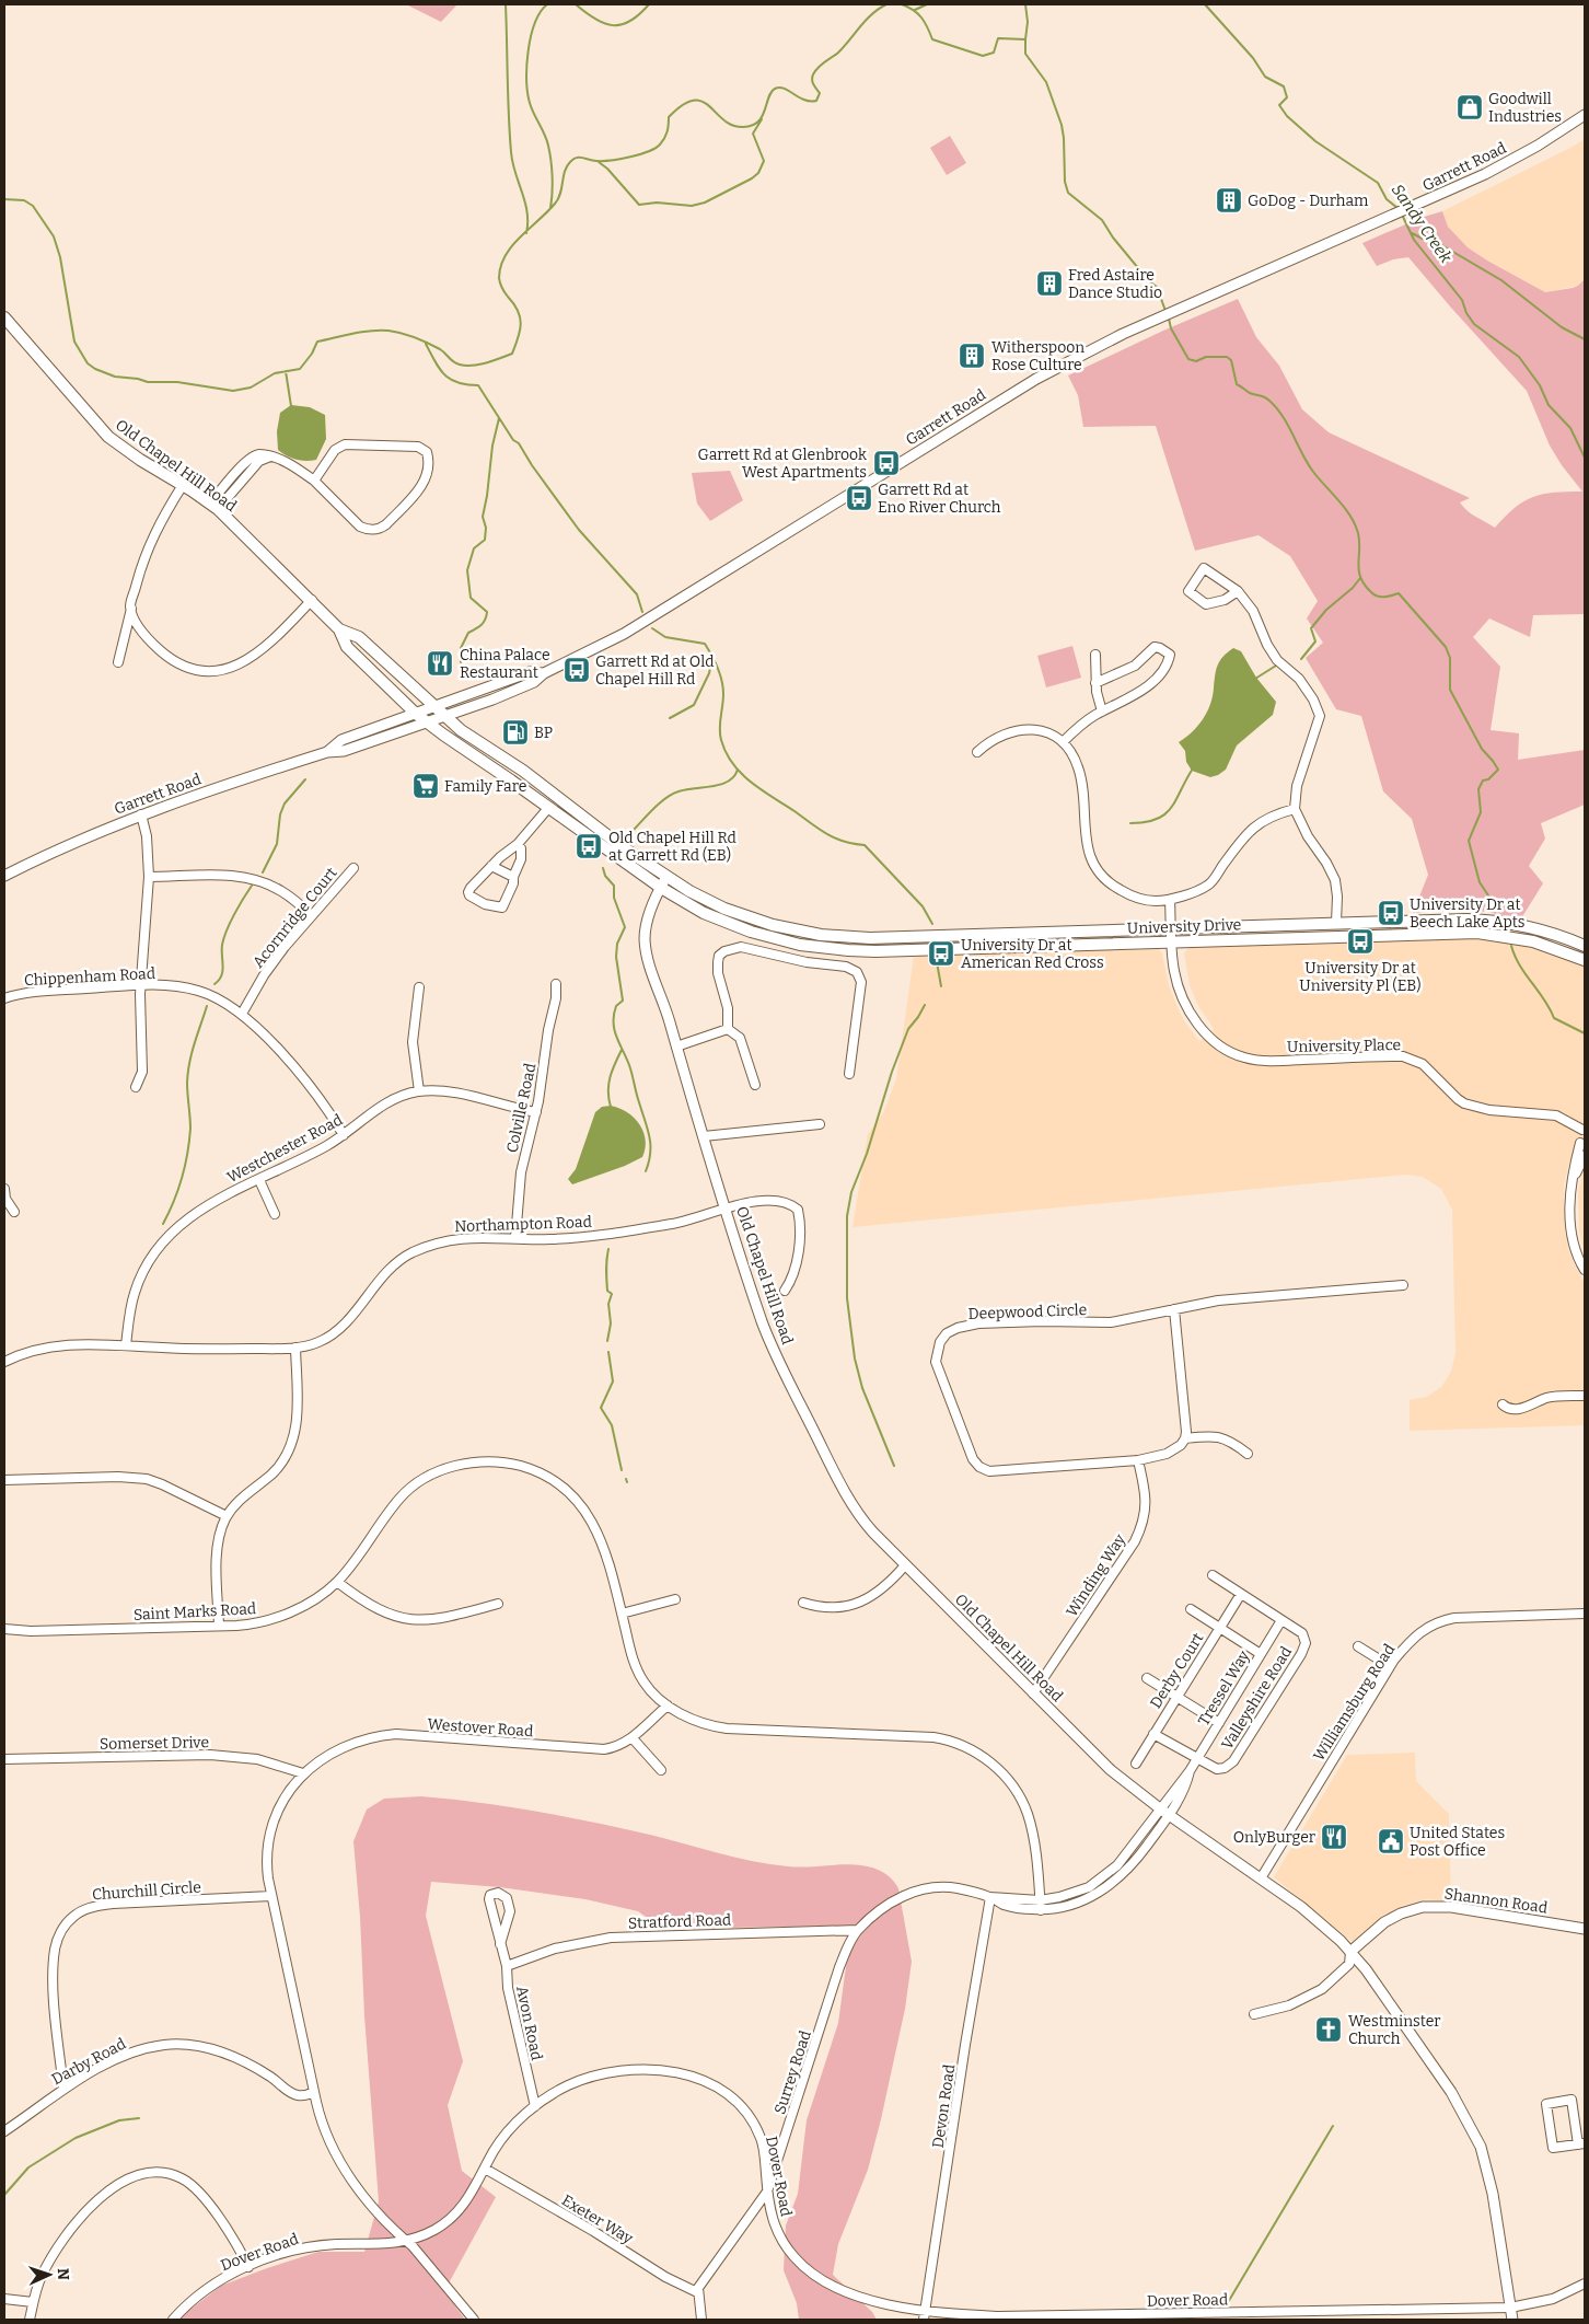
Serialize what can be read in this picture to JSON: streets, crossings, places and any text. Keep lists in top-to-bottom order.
{
  "streets": {
    "main road": ["Old Chapel Hill Road", "University Drive"],
    "street": [
      "Garrett Road",
      "Acornridge Court",
      "Chippenham Road",
      "University Place",
      "Colville Road",
      "Westchester Road",
      "Northampton Road",
      "Deepwood Circle",
      "Winding Way",
      "Saint Marks Road",
      "Derby Court",
      "Tressel Way",
      "Valleyshire Road",
      "Williamsburg Road",
      "Westover Road",
      "Somerset Drive",
      "Churchill Circle",
      "Shannon Road",
      "Stratford Road",
      "Avon Road",
      "Darby Road",
      "Surrey Road",
      "Devon Road",
      "Dover Road",
      "Exeter Way"
    ]
  },
  "crossings": [
    ["Garrett Road", "Old Chapel Hill Road"],
    ["Old Chapel Hill Road", "University Drive"],
    ["Old Chapel Hill Road", "Northampton Road"],
    ["Old Chapel Hill Road", "Winding Way"],
    ["Old Chapel Hill Road", "Tressel Way"],
    ["Old Chapel Hill Road", "Williamsburg Road"],
    ["Old Chapel Hill Road", "Shannon Road"],
    ["Old Chapel Hill Road", "Dover Road"],
    ["Acornridge Court", "Chippenham Road"],
    ["University Drive", "University Place"],
    ["Chippenham Road", "Westchester Road"],
    ["Colville Road", "Westchester Road"],
    ["Colville Road", "Northampton Road"],
    ["Westchester Road", "Northampton Road"],
    ["Deepwood Circle", "Winding Way"],
    ["Saint Marks Road", "Westover Road"],
    ["Derby Court", "Valleyshire Road"],
    ["Tressel Way", "Valleyshire Road"],
    ["Westover Road", "Somerset Drive"],
    ["Westover Road", "Churchill Circle"],
    ["Westover Road", "Darby Road"],
    ["Westover Road", "Dover Road"],
    ["Churchill Circle", "Darby Road"],
    ["Stratford Road", "Avon Road"],
    ["Stratford Road", "Surrey Road"],
    ["Avon Road", "Dover Road"],
    ["Surrey Road", "Devon Road"],
    ["Surrey Road", "Dover Road"],
    ["Surrey Road", "Exeter Way"],
    ["Devon Road", "Dover Road"],
    ["Dover Road", "Exeter Way"]
  ],
  "water": ["Sandy Creek"],
  "places": {
    "shop": ["Goodwill Industries"],
    "building": ["GoDog - Durham", "Fred Astaire Dance Studio", "Witherspoon Rose Culture"],
    "bus stop": [
      "Garrett Rd at Glenbrook West Apartments",
      "Garrett Rd at Eno River Church",
      "Garrett Rd at Old Chapel Hill Rd",
      "Old Chapel Hill Rd at Garrett Rd (EB)",
      "University Dr at Beech Lake Apts",
      "University Dr at University Pl (EB)",
      "University Dr at American Red Cross"
    ],
    "restaurant": ["China Palace Restaurant", "OnlyBurger"],
    "fuel station": ["BP"],
    "supermarket": ["Family Fare"],
    "public building": ["United States Post Office"],
    "church": ["Westminster Church"]
  },
  "north": "right"
}
